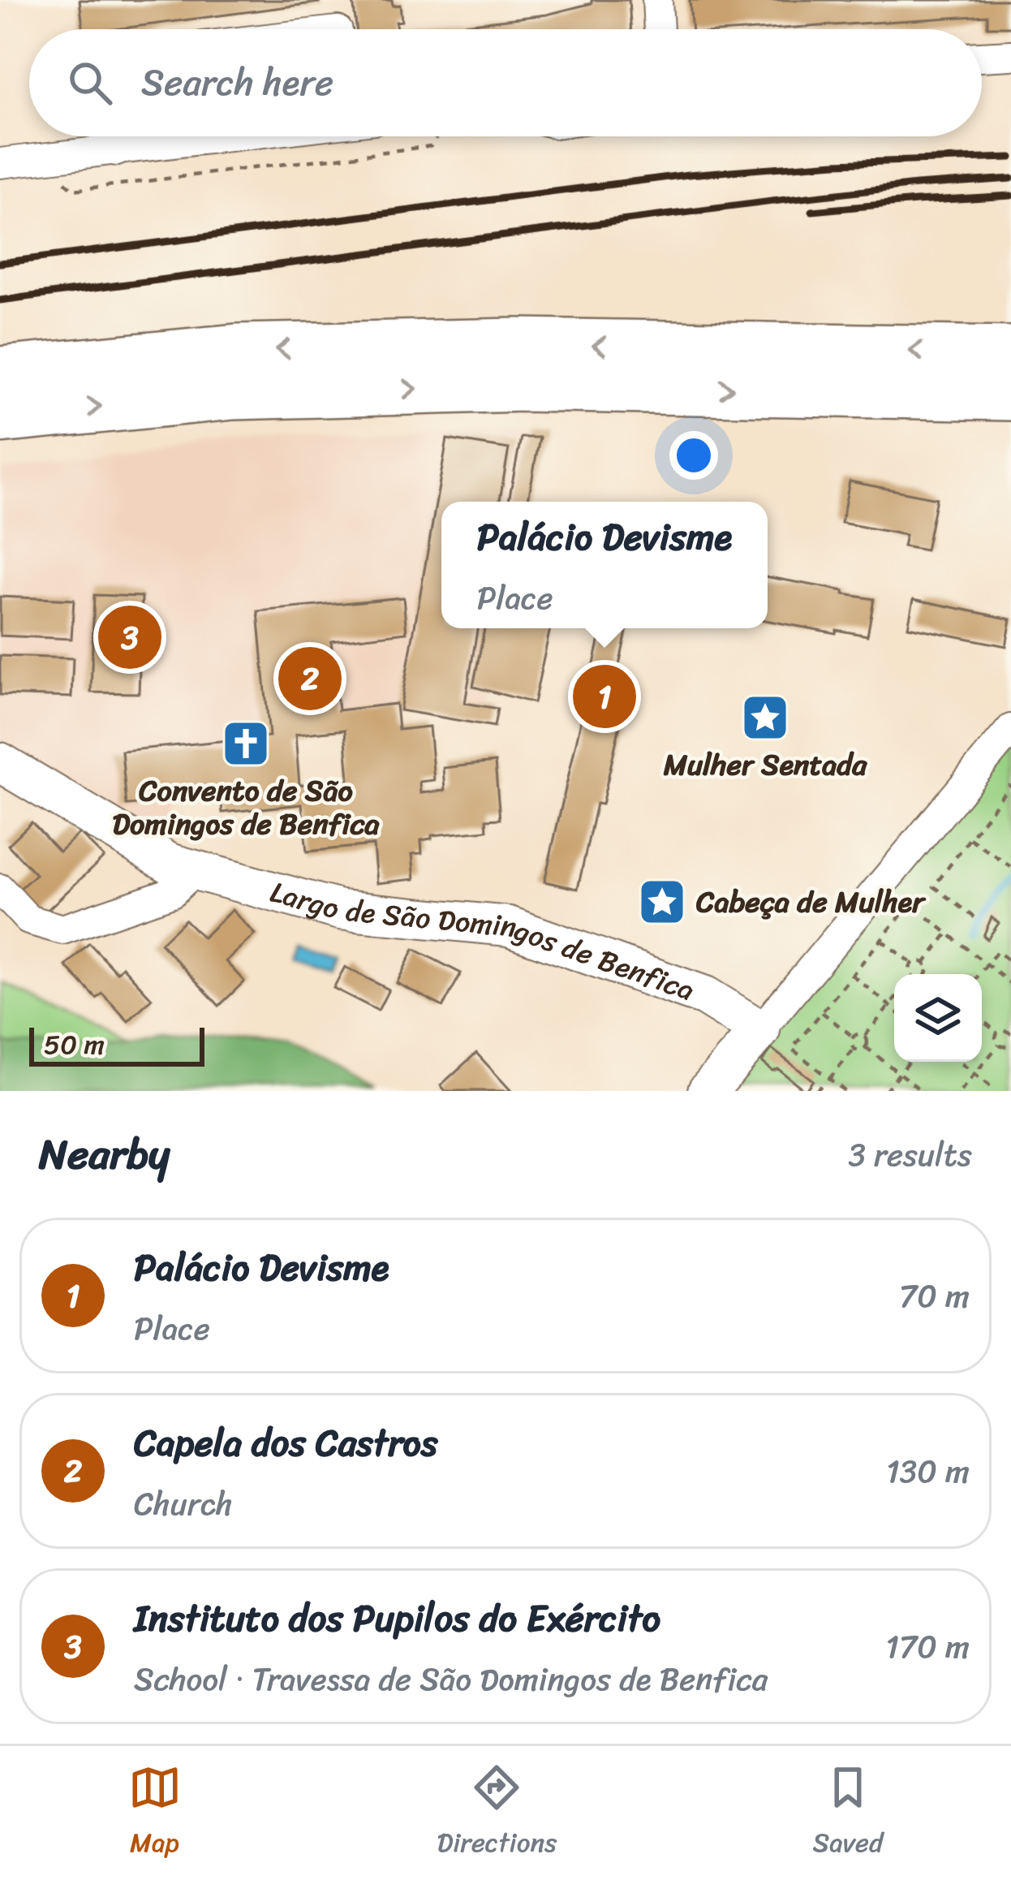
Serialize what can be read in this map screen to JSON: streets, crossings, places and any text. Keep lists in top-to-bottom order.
{
  "streets": {
    "street": ["Largo de São Domingos de Benfica"]
  },
  "places": {
    "place": ["Mulher Sentada", "Cabeça de Mulher"],
    "church": ["Convento de São Domingos de Benfica"]
  },
  "scale_bar": "50 m",
  "page": {
    "search": "Search here",
    "popup": ["Palácio Devisme", "Place"],
    "pins": ["3", "2", "1"],
    "scale": "50 m",
    "heading": ["Nearby", "3 results"],
    "list": [
      {
        "mark": "1",
        "name": "Palácio Devisme",
        "note": "Place",
        "value": "70 m"
      },
      {
        "mark": "2",
        "name": "Capela dos Castros",
        "note": "Church",
        "value": "130 m"
      },
      {
        "mark": "3",
        "name": "Instituto dos Pupilos do Exército",
        "note": "School · Travessa de São Domingos de Benfica",
        "value": "170 m"
      }
    ],
    "nav": ["Map", "Directions", "Saved"]
  }
}
